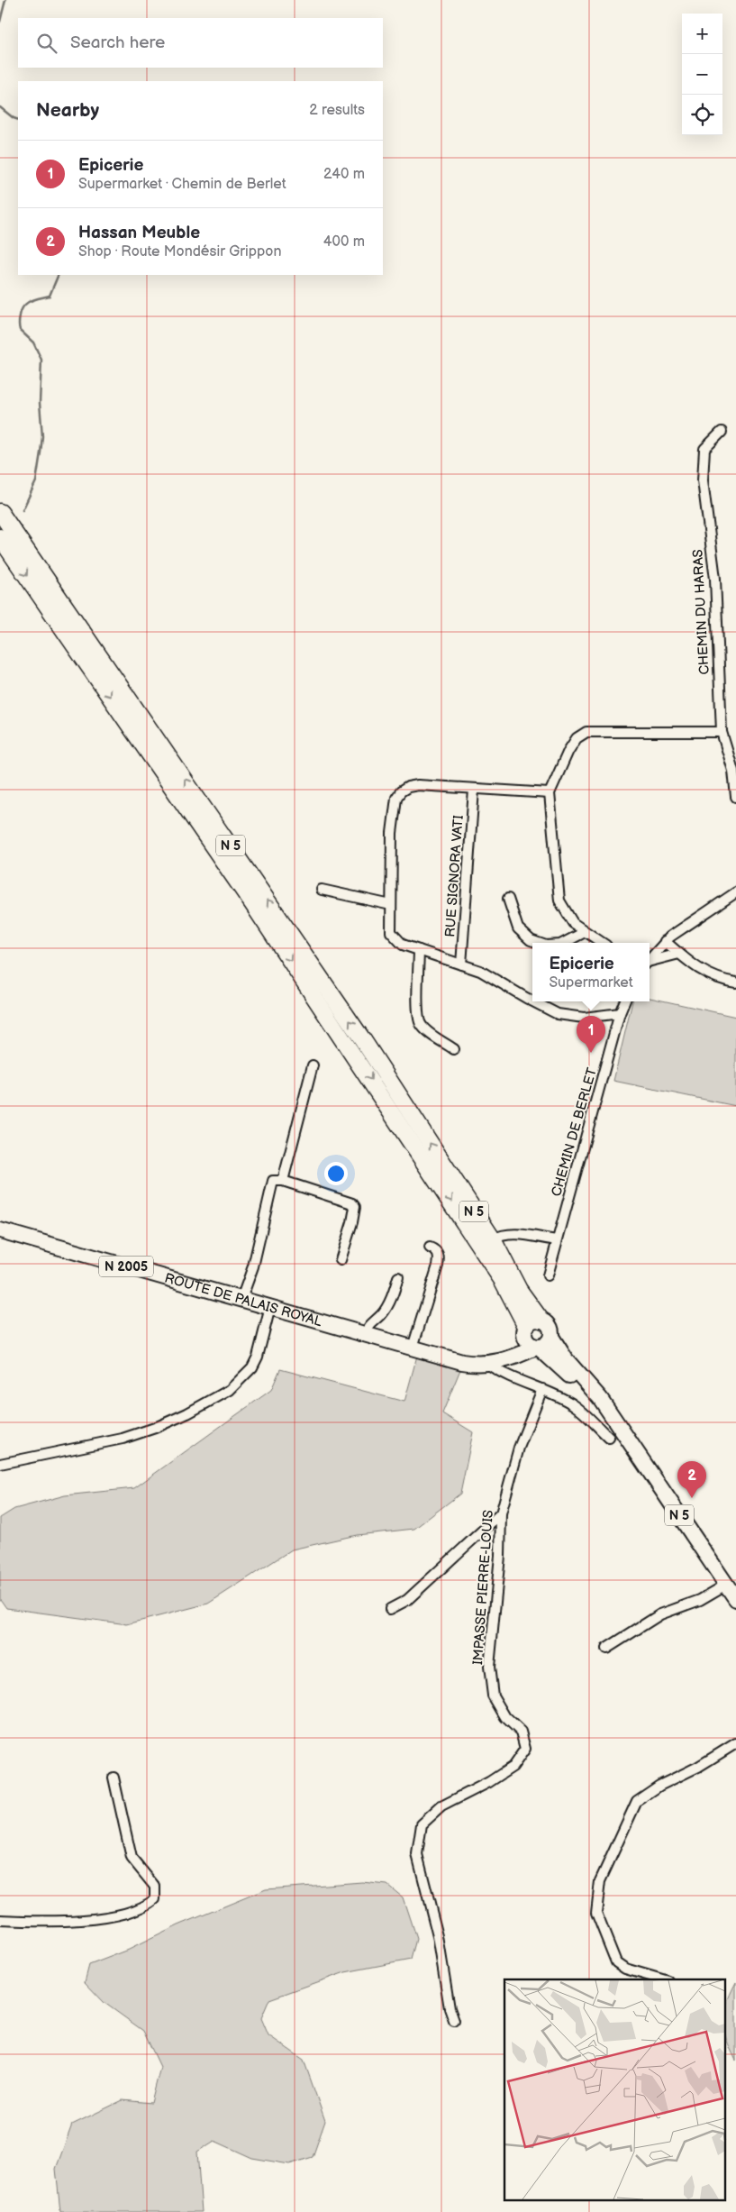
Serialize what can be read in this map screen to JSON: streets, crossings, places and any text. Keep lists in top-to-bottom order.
{
  "streets": {
    "highway": ["N 5"],
    "main road": ["N 2005", "ROUTE DE PALAIS ROYAL"],
    "street": [
      "CHEMIN DU HARAS",
      "RUE SIGNORA VATI",
      "CHEMIN DE BERLET",
      "IMPASSE PIERRE-LOUIS"
    ]
  },
  "crossings": [
    ["N 5", "ROUTE DE PALAIS ROYAL"]
  ],
  "page": {
    "map_buttons": ["+", "−"],
    "search": "Search here",
    "heading": ["Nearby", "2 results"],
    "list": [
      {
        "mark": "1",
        "name": "Epicerie",
        "note": "Supermarket · Chemin de Berlet",
        "value": "240 m"
      },
      {
        "mark": "2",
        "name": "Hassan Meuble",
        "note": "Shop · Route Mondésir Grippon",
        "value": "400 m"
      }
    ],
    "popup": ["Epicerie", "Supermarket"],
    "pins": ["1", "2"]
  }
}
